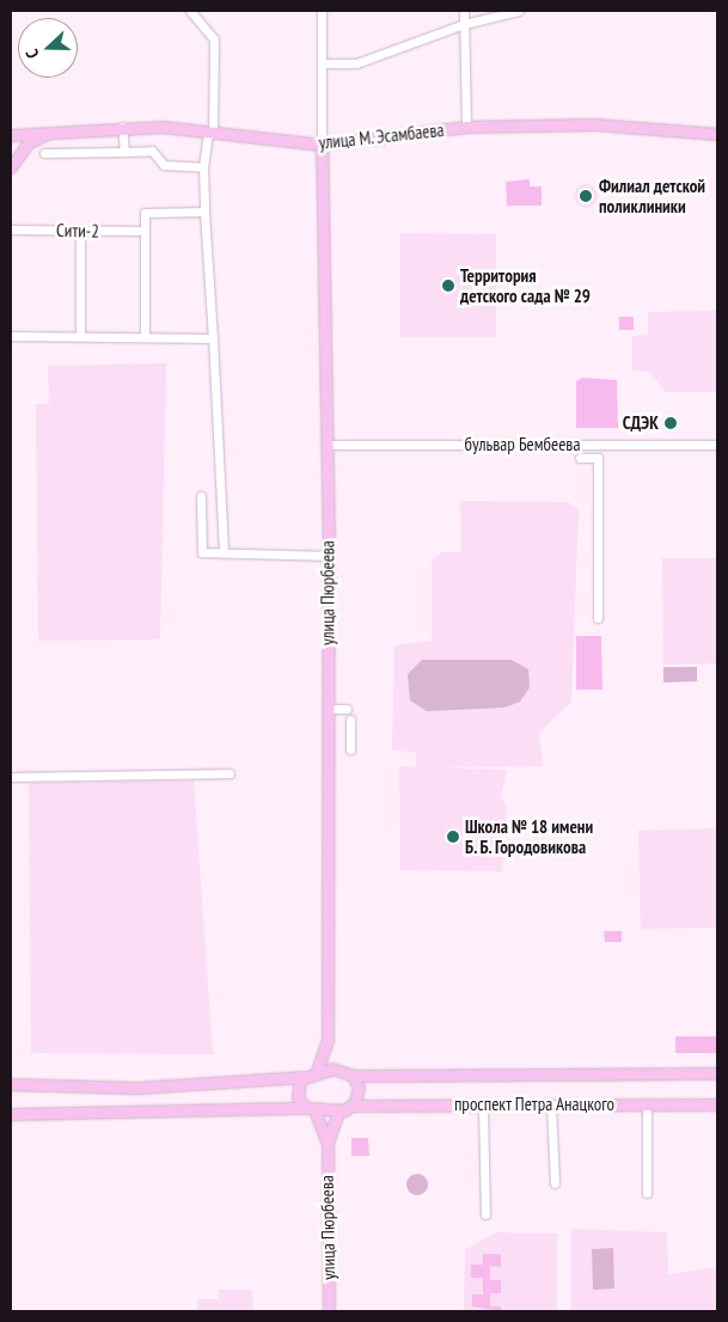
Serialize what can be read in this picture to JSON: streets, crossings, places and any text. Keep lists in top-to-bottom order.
{
  "streets": {
    "main road": ["улица М. Эсамбаева", "улица Пюрбеева", "проспект Петра Анацкого"],
    "street": ["Сити-2", "бульвар Бембеева"]
  },
  "crossings": [
    ["улица М. Эсамбаева", "улица Пюрбеева"],
    ["бульвар Бембеева", "улица Пюрбеева"]
  ],
  "places": [
    "Филиал детской поликлиники",
    "Территория детского сада № 29",
    "СДЭК",
    "Школа № 18 имени Б. Б. Городовикова"
  ],
  "north": "left"
}
